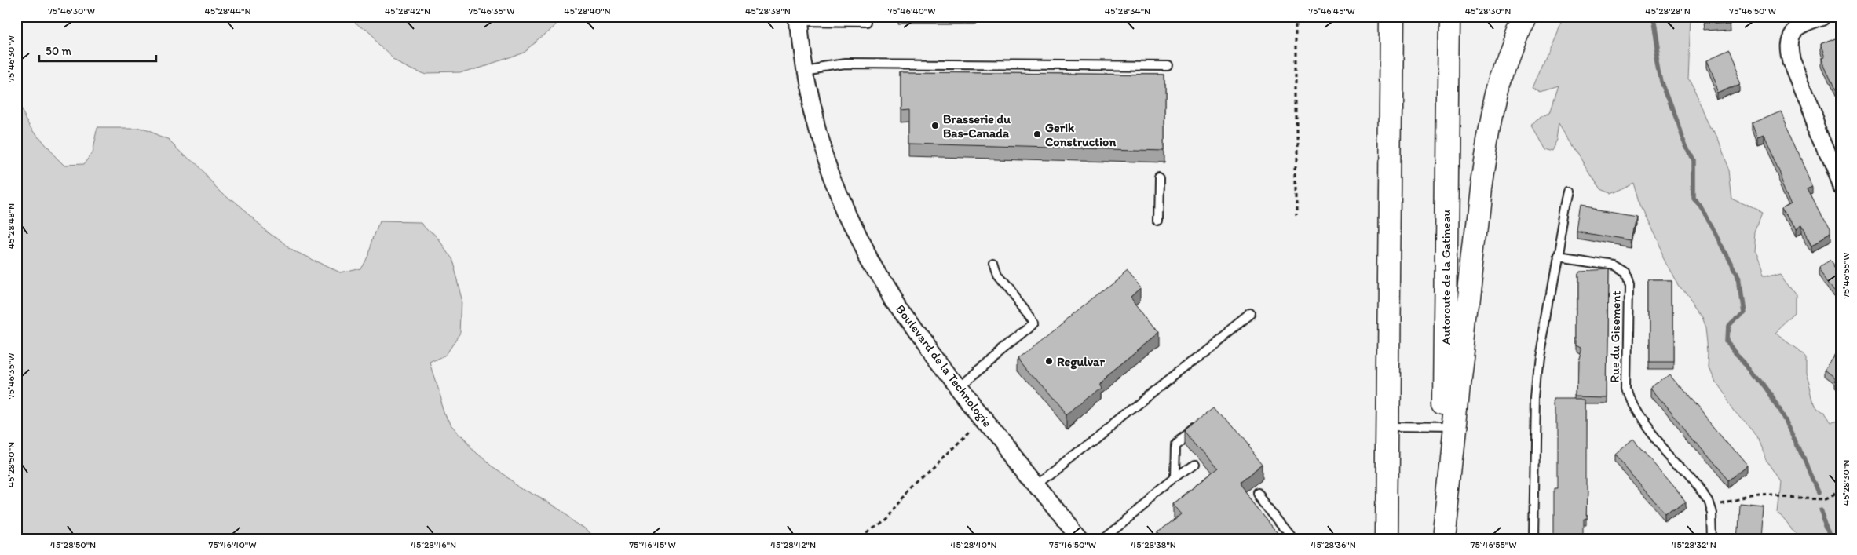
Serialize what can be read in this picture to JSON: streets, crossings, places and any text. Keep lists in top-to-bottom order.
{
  "streets": {
    "highway": ["Autoroute de la Gatineau"],
    "street": ["Boulevard de la Technologie"],
    "lane": ["Rue du Gisement"]
  },
  "places": ["Brasserie du Bas-Canada", "Gerik Construction", "Regulvar"],
  "scale_bar": "50 m",
  "coordinates": [
    "75°46'30\"W",
    "45°28'44\"N",
    "45°28'42\"N",
    "75°46'35\"W",
    "45°28'40\"N",
    "45°28'38\"N",
    "75°46'40\"W",
    "45°28'34\"N",
    "75°46'45\"W",
    "45°28'30\"N",
    "45°28'28\"N",
    "75°46'50\"W",
    "45°28'48\"N",
    "75°46'55\"W",
    "45°28'50\"N",
    "45°28'46\"N",
    "45°28'36\"N",
    "45°28'32\"N"
  ]
}
